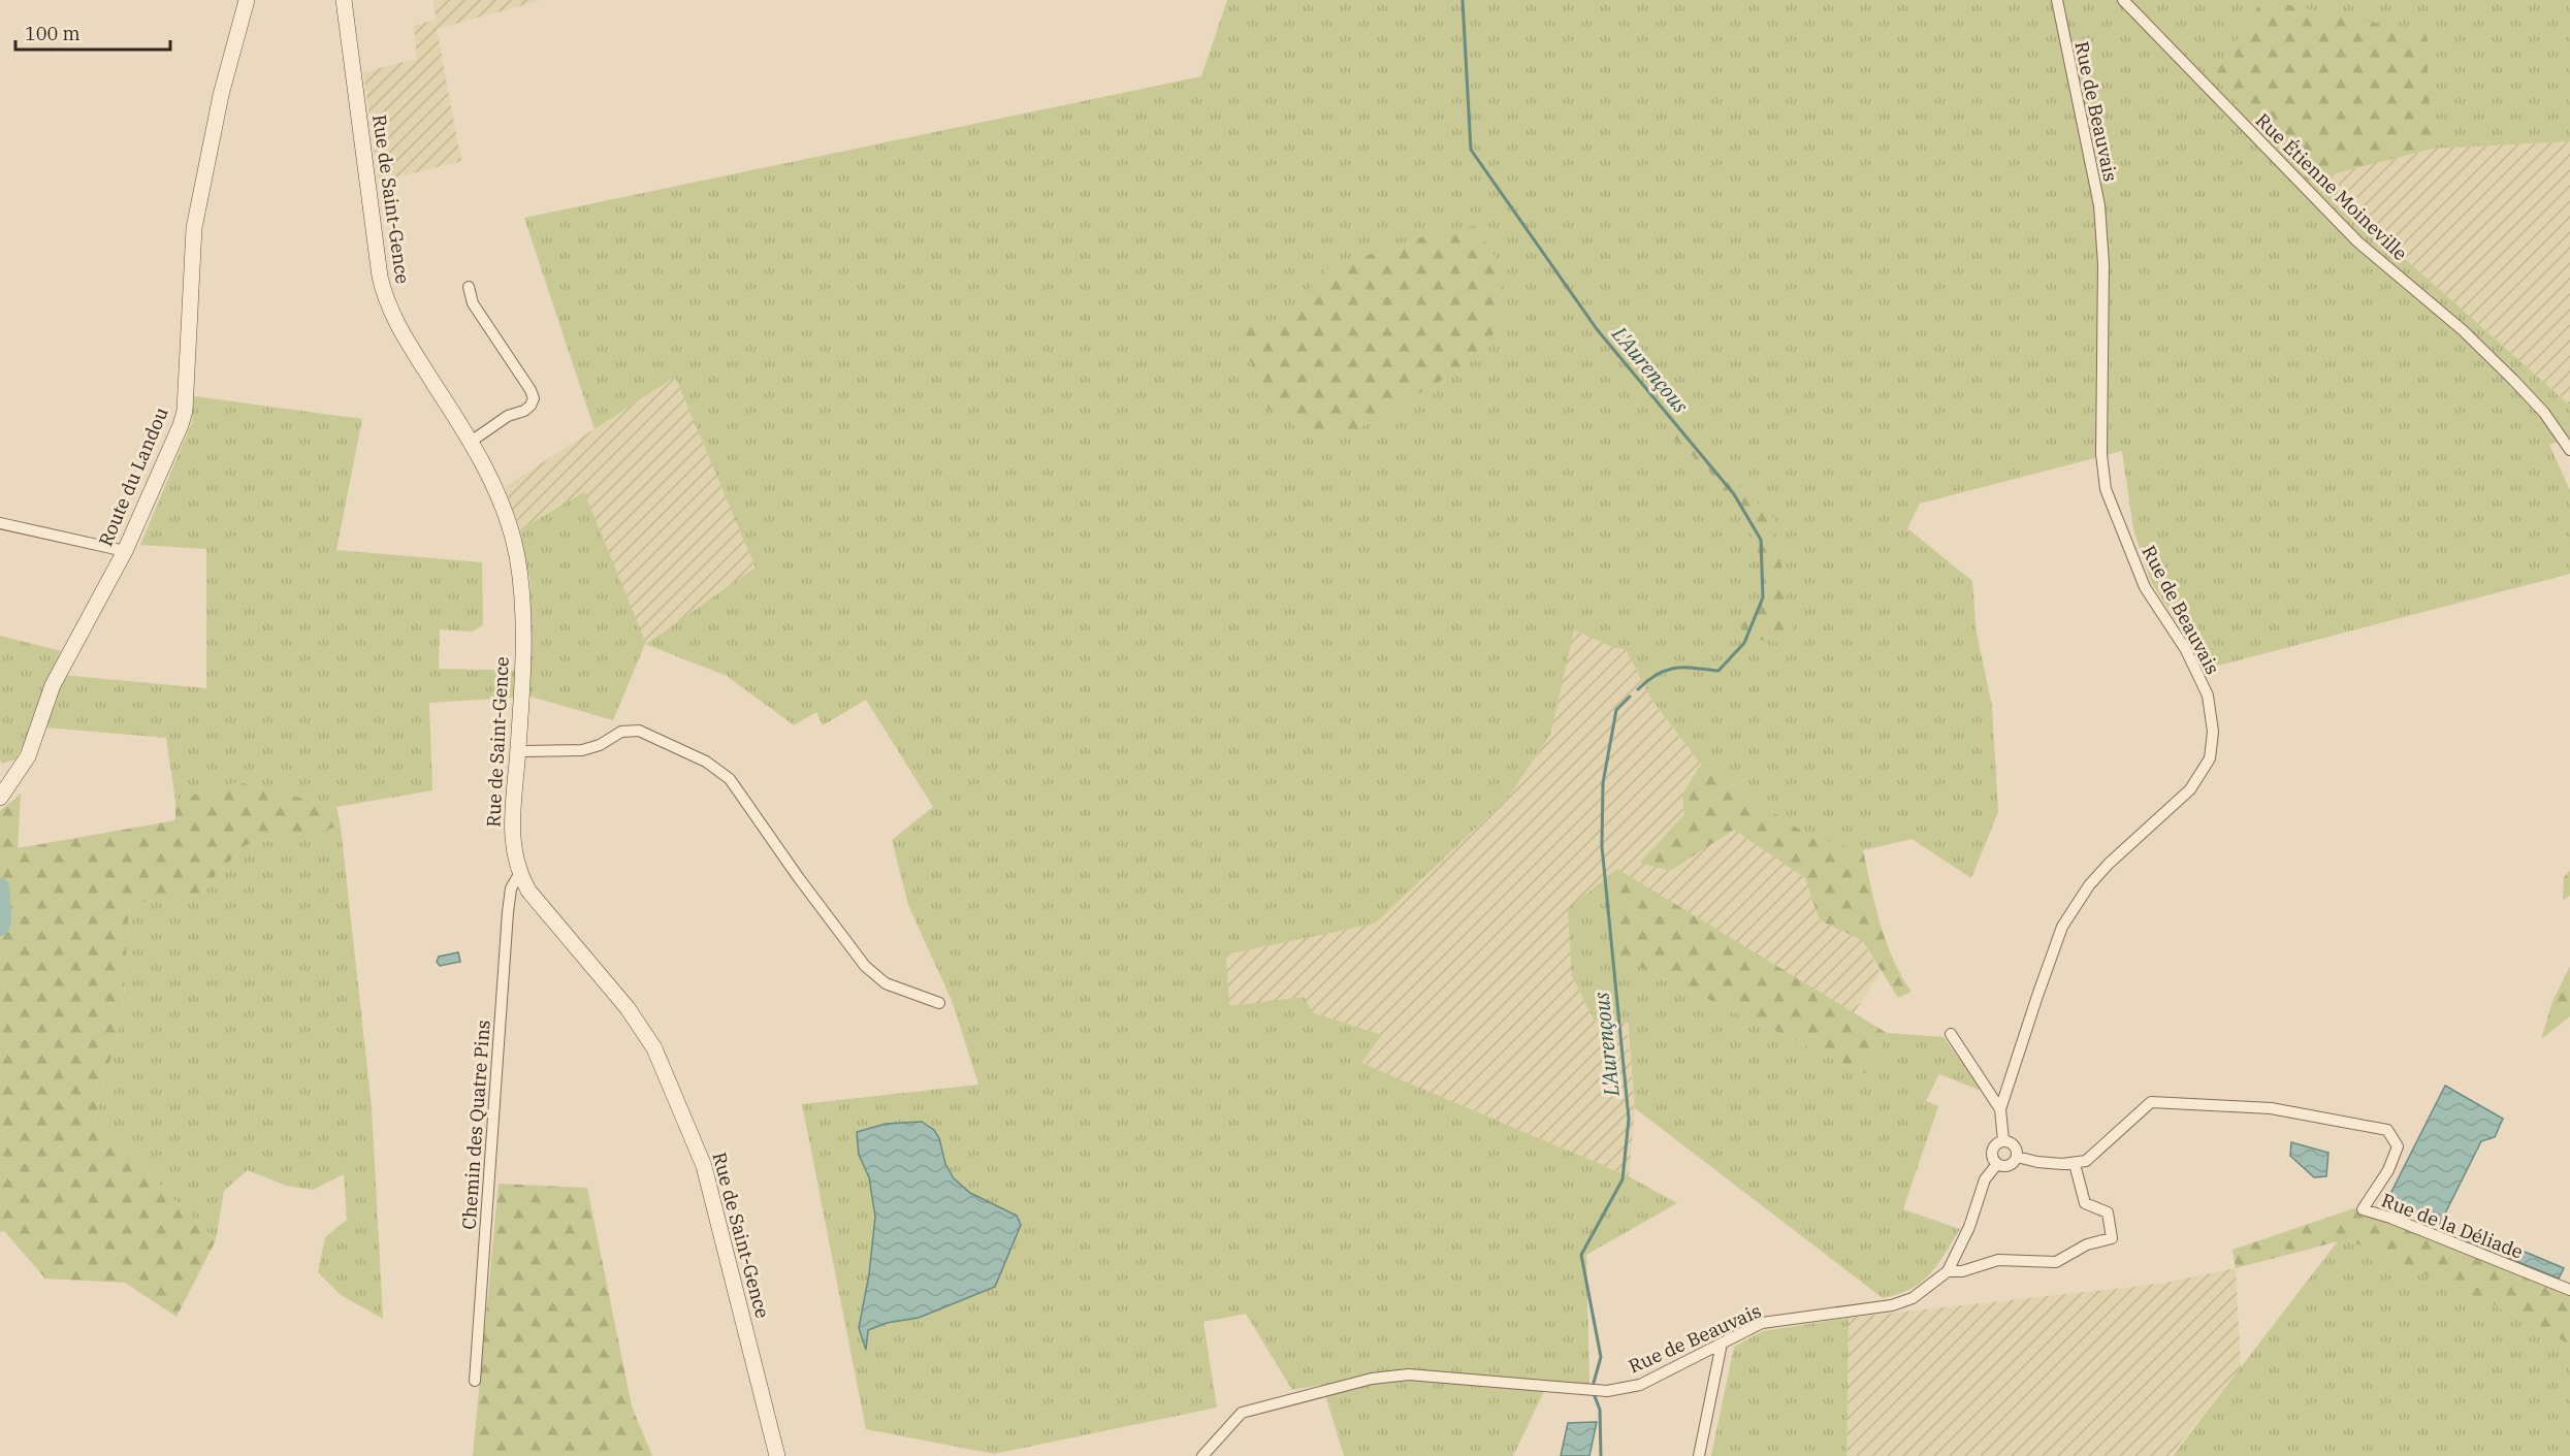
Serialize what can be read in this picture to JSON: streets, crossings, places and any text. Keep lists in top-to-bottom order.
{
  "streets": {
    "street": [
      "Rue de Beauvais",
      "Rue Étienne Moineville",
      "Rue de Saint-Gence",
      "Route du Landou",
      "Chemin des Quatre Pins",
      "Rue de la Déliade"
    ]
  },
  "crossings": [
    ["Rue de Saint-Gence", "Chemin des Quatre Pins"]
  ],
  "water": ["L'Aurençous"],
  "scale_bar": "100 m"
}
